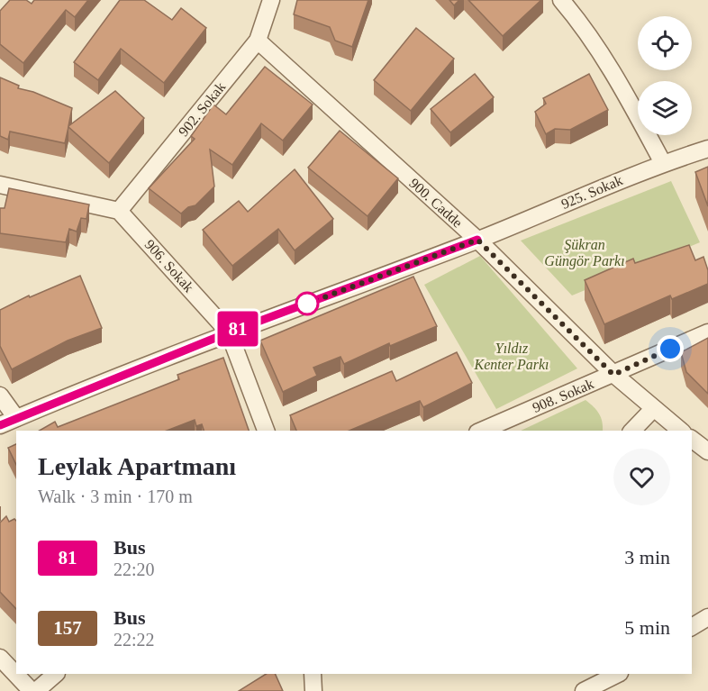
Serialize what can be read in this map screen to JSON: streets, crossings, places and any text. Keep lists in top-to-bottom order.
{
  "streets": {
    "street": [
      "902. Sokak",
      "925. Sokak",
      "900. Cadde",
      "906. Sokak",
      "908. Sokak"
    ]
  },
  "crossings": [
    ["902. Sokak", "900. Cadde"],
    ["902. Sokak", "906. Sokak"],
    ["925. Sokak", "900. Cadde"],
    ["925. Sokak", "906. Sokak"],
    ["900. Cadde", "908. Sokak"]
  ],
  "parks": ["Şükran Güngör Parkı", "Yıldız Kenter Parkı"],
  "lines": ["bus line 81"],
  "page": {
    "on_map": "81",
    "heading": ["Leylak Apartmanı", "Walk · 3 min · 170 m"],
    "list": [
      {
        "mark": "81",
        "name": "Bus",
        "note": "22:20",
        "value": "3 min"
      },
      {
        "mark": "157",
        "name": "Bus",
        "note": "22:22",
        "value": "5 min"
      }
    ]
  }
}
